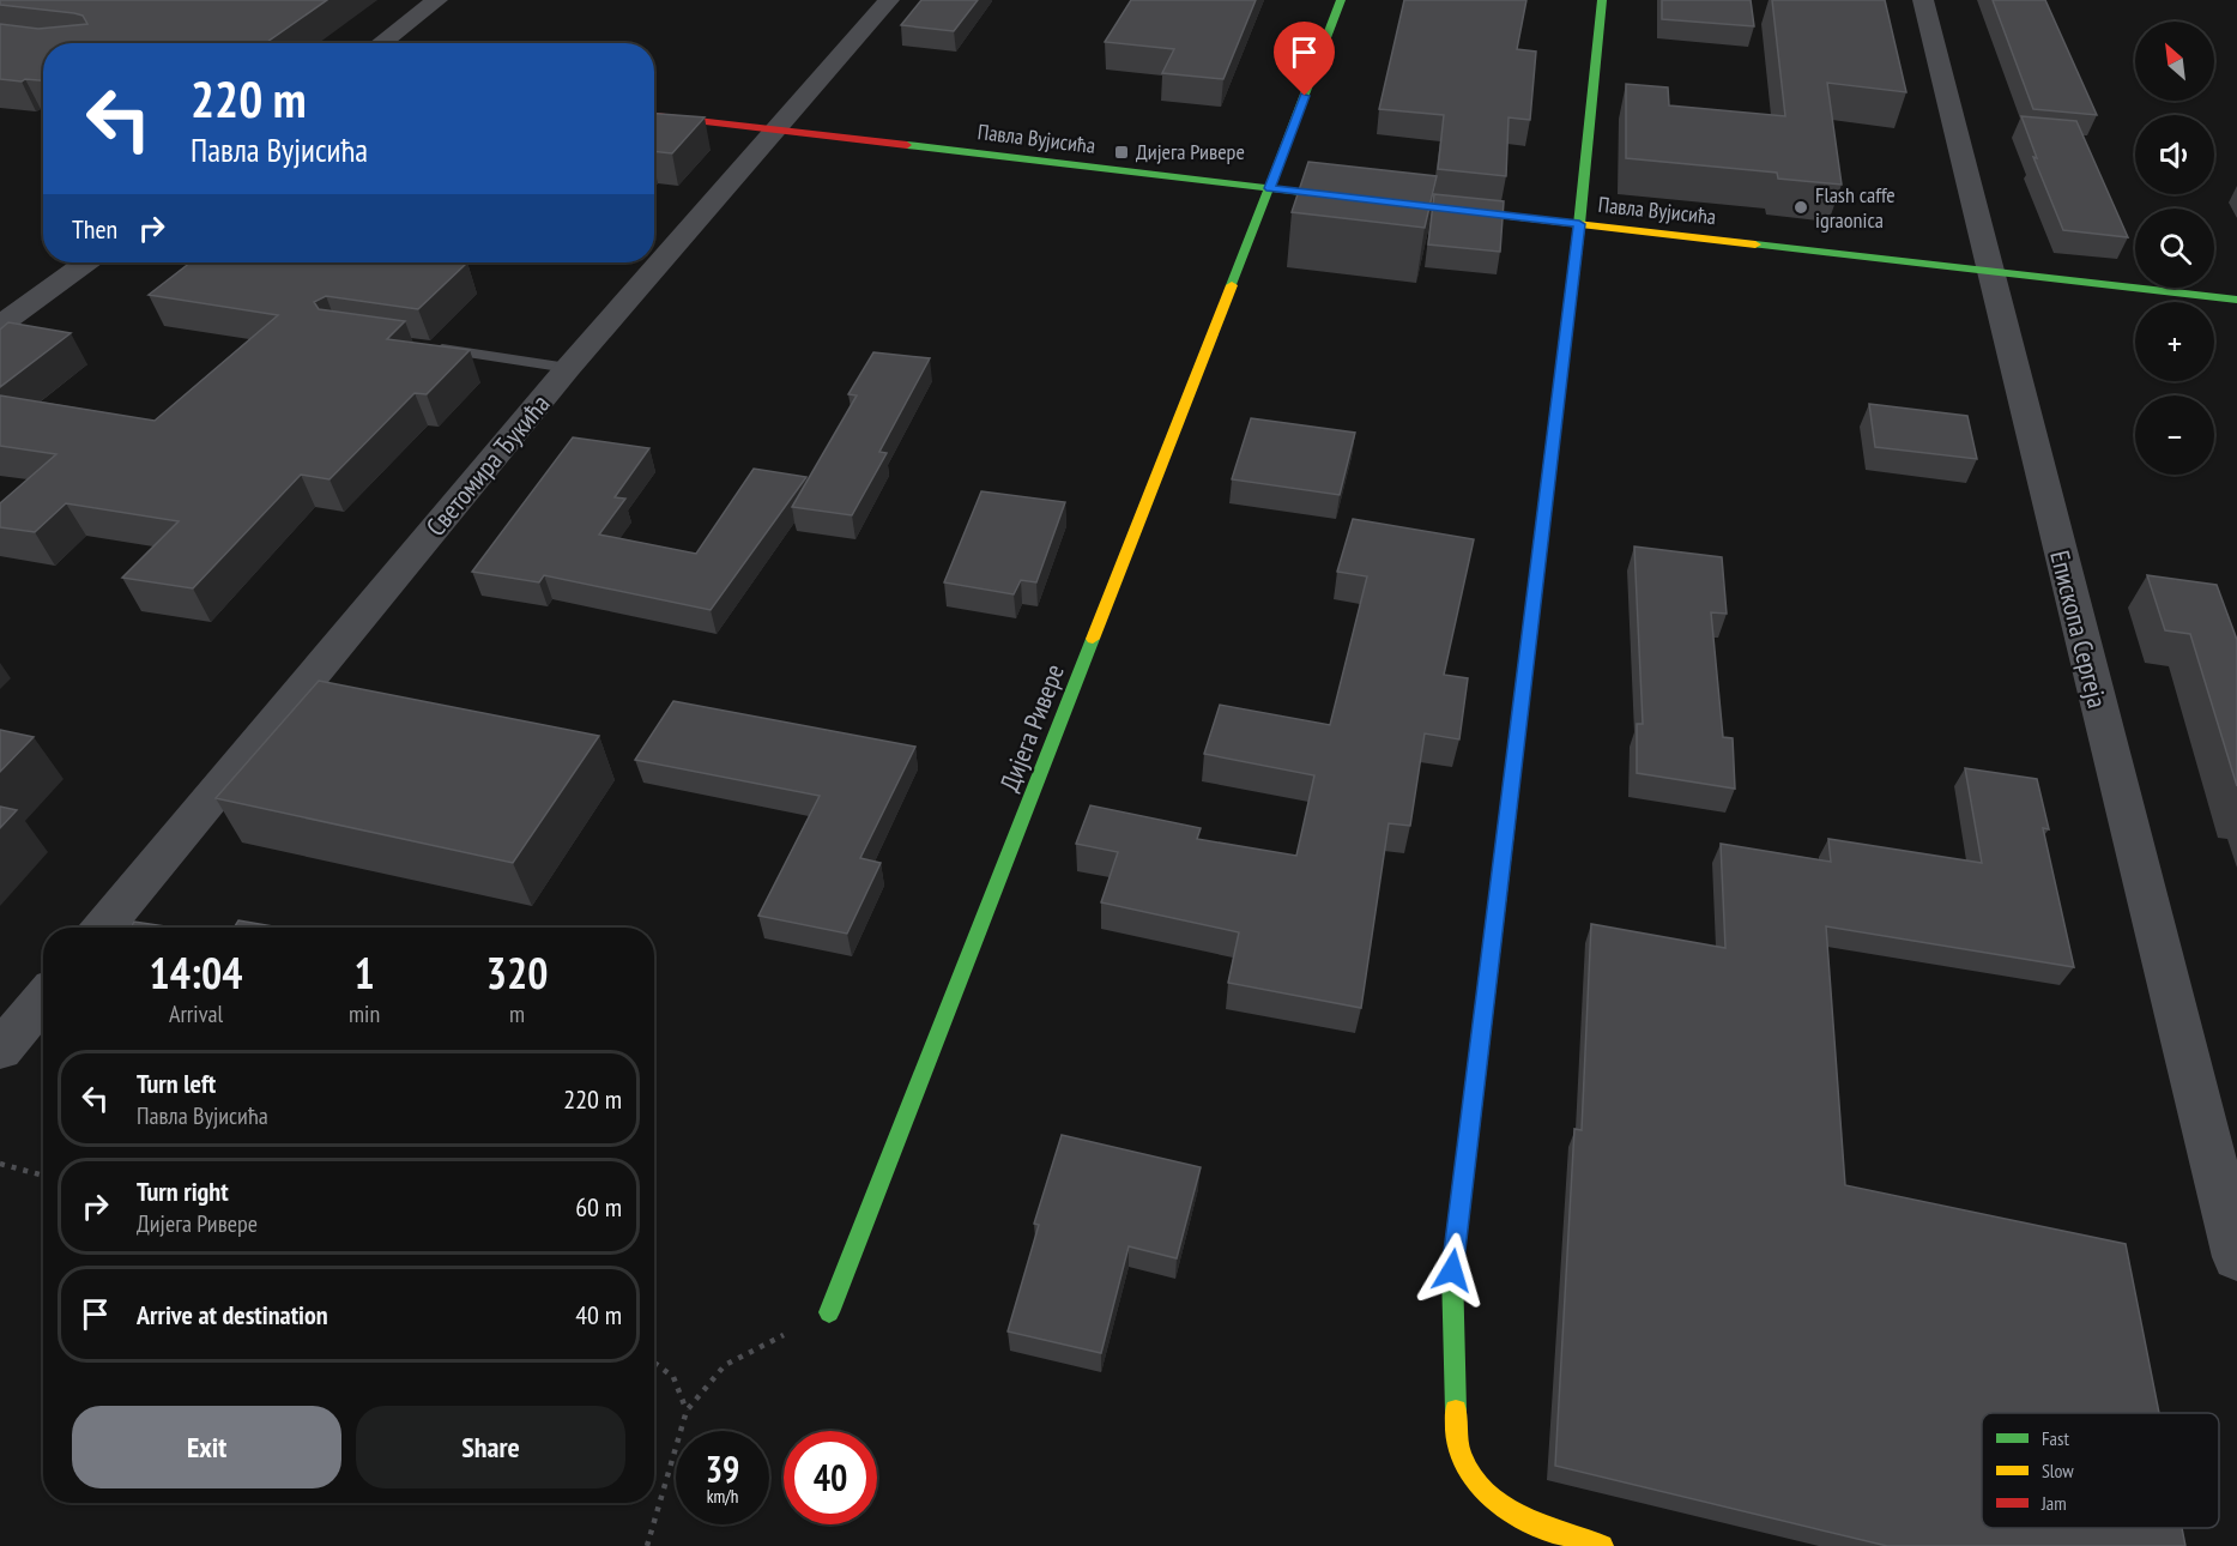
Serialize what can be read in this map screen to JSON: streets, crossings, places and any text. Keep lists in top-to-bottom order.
{
  "streets": {
    "street": [
      "Павла Вујисића",
      "Светомира Ђукића",
      "Епископа Сергеја",
      "Дијега Ривере"
    ]
  },
  "crossings": [
    ["Павла Вујисића", "Светомира Ђукића"],
    ["Павла Вујисића", "Епископа Сергеја"],
    ["Павла Вујисића", "Дијега Ривере"]
  ],
  "places": {
    "transit": ["Дијега Ривере"],
    "other": ["Flash caffe igraonica"]
  },
  "legend": ["Fast", "Slow", "Jam"],
  "north": "top left",
  "page": {
    "map_buttons": ["+", "−"],
    "turn": ["220 m", "Павла Вујисића"],
    "then": "Then",
    "eta": [
      "14:04",
      "Arrival",
      "1",
      "min",
      "320",
      "m"
    ],
    "list": [
      {
        "name": "Turn left",
        "note": "Павла Вујисића",
        "value": "220 m"
      },
      {
        "name": "Turn right",
        "note": "Дијега Ривере",
        "value": "60 m"
      },
      {
        "name": "Arrive at destination",
        "value": "40 m"
      }
    ],
    "buttons": ["Exit", "Share"],
    "speed": "39 km/h",
    "limit": "40"
  }
}
